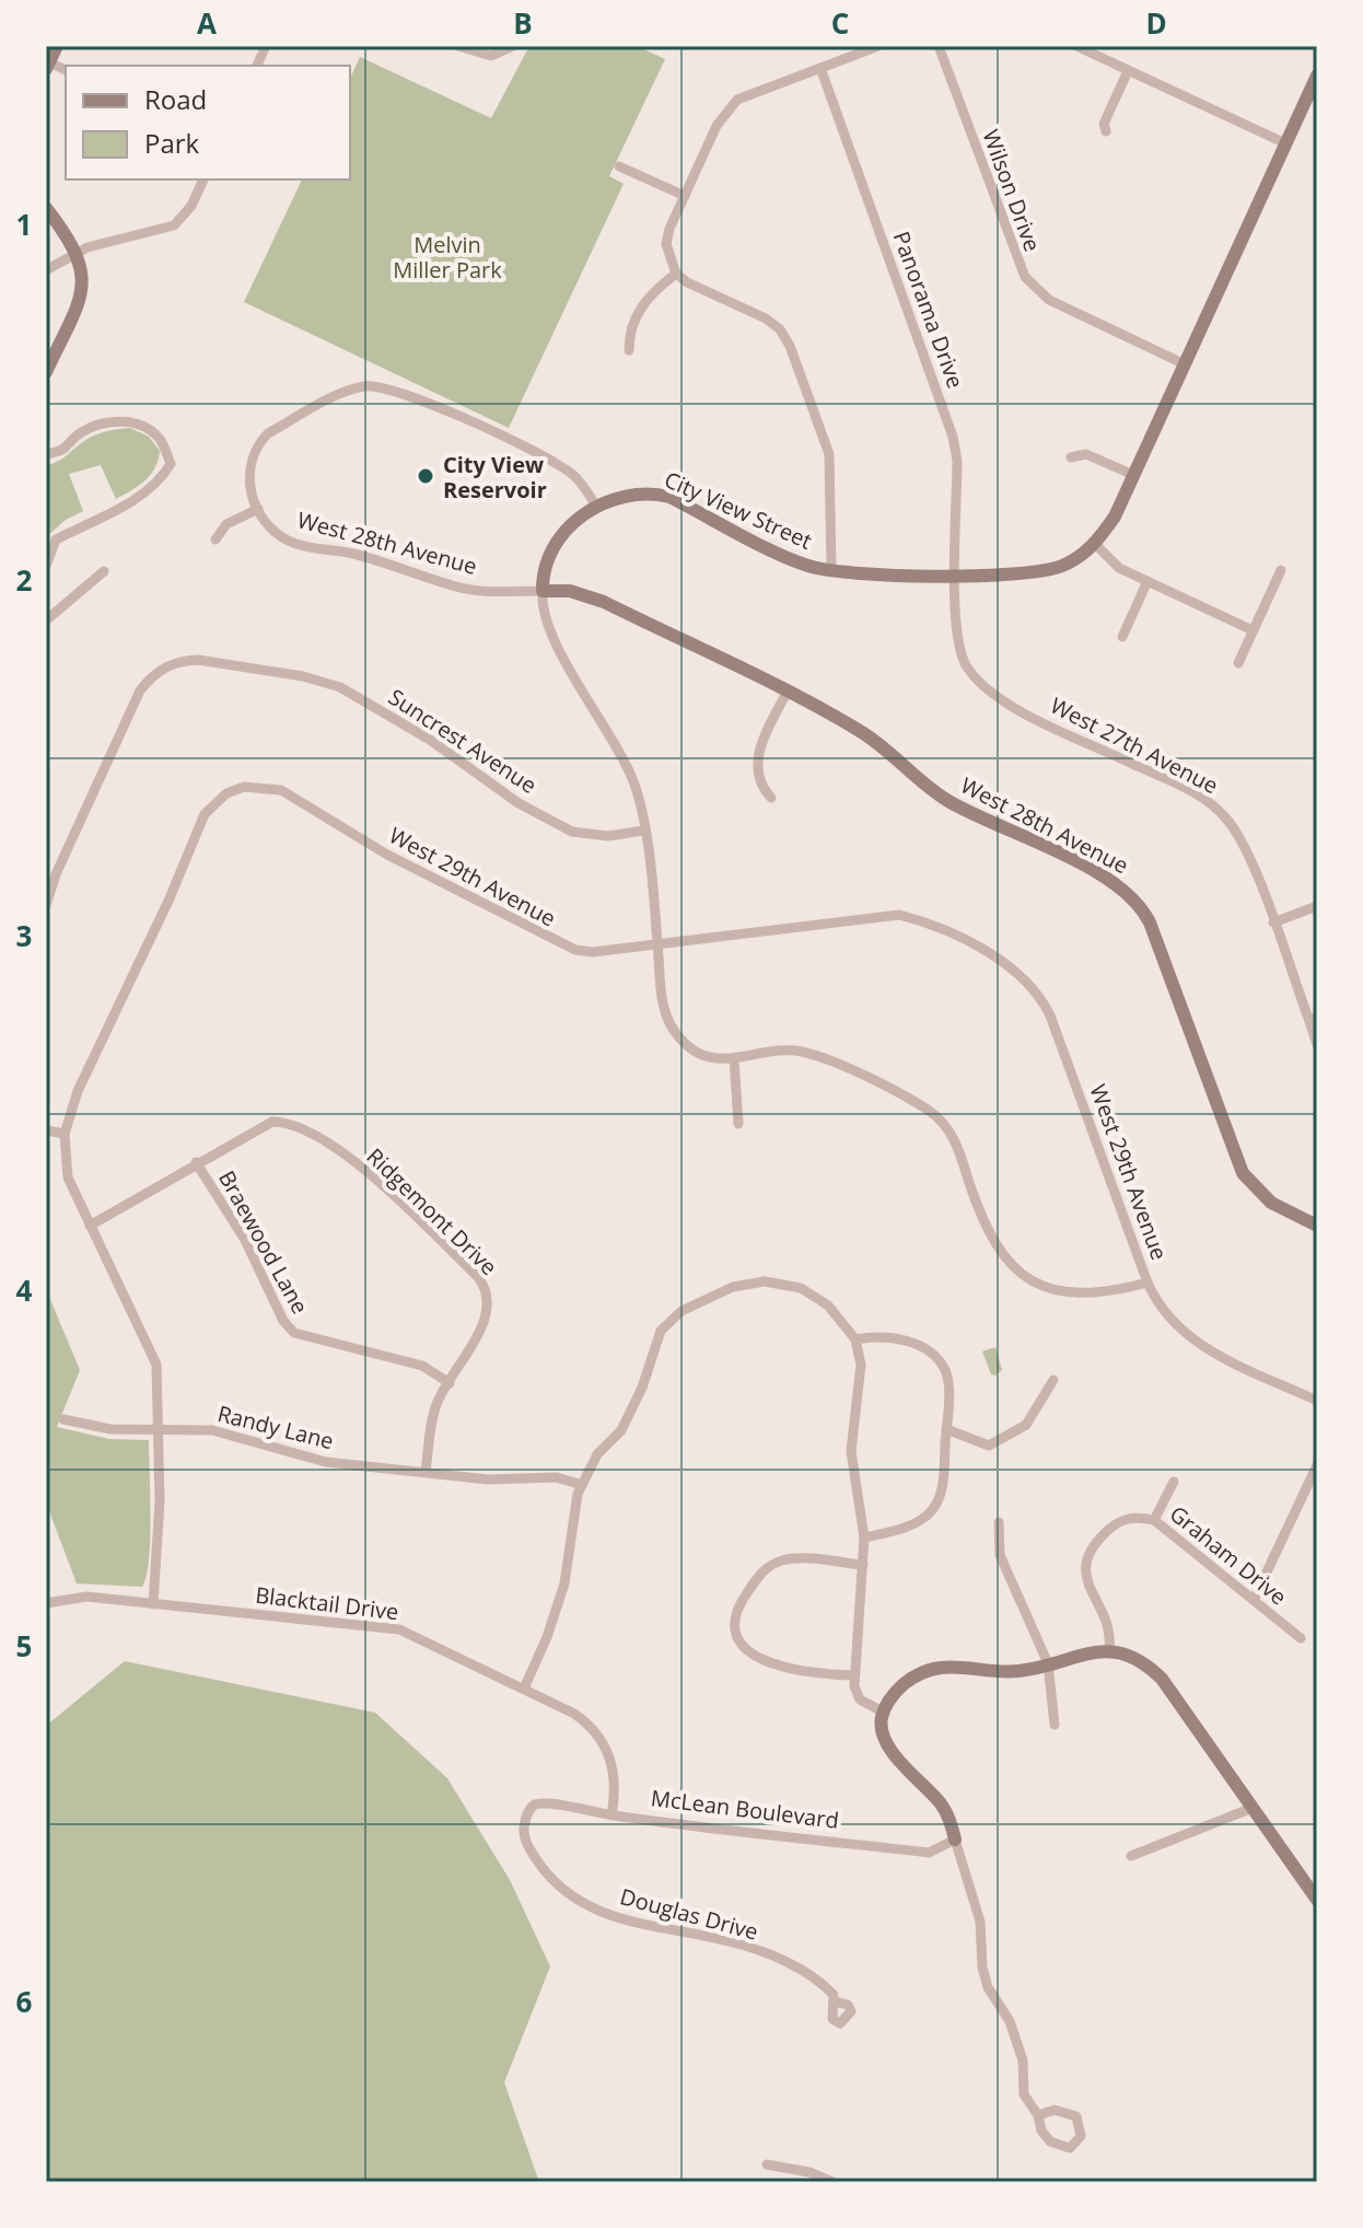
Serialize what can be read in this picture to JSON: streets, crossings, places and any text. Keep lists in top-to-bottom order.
{
  "streets": {
    "street": [
      "Wilson Drive",
      "Panorama Drive",
      "City View Street",
      "West 28th Avenue",
      "Suncrest Avenue",
      "West 27th Avenue",
      "West 29th Avenue",
      "Ridgemont Drive",
      "Braewood Lane",
      "Randy Lane",
      "Graham Drive",
      "Blacktail Drive",
      "McLean Boulevard",
      "Douglas Drive"
    ]
  },
  "crossings": [
    ["Wilson Drive", "City View Street"],
    ["Panorama Drive", "City View Street"],
    ["Panorama Drive", "West 27th Avenue"],
    ["City View Street", "West 28th Avenue"],
    ["City View Street", "Suncrest Avenue"],
    ["City View Street", "West 27th Avenue"],
    ["City View Street", "West 29th Avenue"],
    ["West 29th Avenue", "Ridgemont Drive"],
    ["West 29th Avenue", "Randy Lane"],
    ["West 29th Avenue", "Blacktail Drive"],
    ["Ridgemont Drive", "Braewood Lane"],
    ["Ridgemont Drive", "Randy Lane"],
    ["Blacktail Drive", "McLean Boulevard"],
    ["McLean Boulevard", "Douglas Drive"]
  ],
  "parks": ["Melvin Miller Park"],
  "places": ["City View Reservoir"],
  "legend": ["Road", "Park"],
  "grid": {
    "columns": [
      "A",
      "B",
      "C",
      "D"
    ],
    "rows": [
      "1",
      "2",
      "3",
      "4",
      "5",
      "6"
    ]
  }
}
